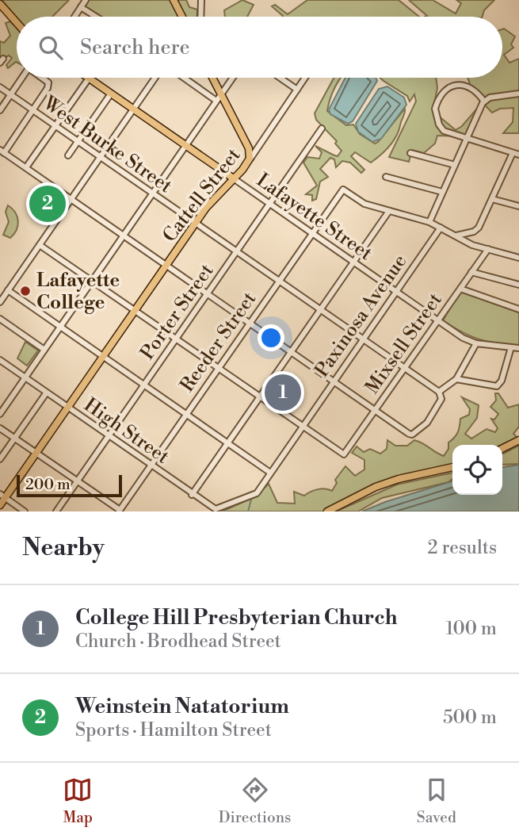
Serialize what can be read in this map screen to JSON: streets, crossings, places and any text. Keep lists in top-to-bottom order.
{
  "streets": {
    "main road": ["Cattell Street", "Lafayette Street"],
    "street": [
      "West Burke Street",
      "Porter Street",
      "Paxinosa Avenue",
      "Reeder Street",
      "Mixsell Street",
      "High Street"
    ]
  },
  "crossings": [
    ["West Burke Street", "Cattell Street"],
    ["West Burke Street", "Porter Street"],
    ["West Burke Street", "Paxinosa Avenue"],
    ["West Burke Street", "Reeder Street"],
    ["West Burke Street", "Mixsell Street"],
    ["Cattell Street", "Lafayette Street"],
    ["Cattell Street", "High Street"],
    ["Lafayette Street", "Porter Street"],
    ["Lafayette Street", "Paxinosa Avenue"],
    ["Lafayette Street", "Reeder Street"],
    ["Lafayette Street", "Mixsell Street"],
    ["Porter Street", "High Street"],
    ["Paxinosa Avenue", "Mixsell Street"],
    ["Paxinosa Avenue", "High Street"],
    ["Reeder Street", "High Street"]
  ],
  "places": ["Lafayette College"],
  "scale_bar": "200 m",
  "page": {
    "search": "Search here",
    "pins": ["2", "1"],
    "scale": "200 m",
    "heading": ["Nearby", "2 results"],
    "list": [
      {
        "mark": "1",
        "name": "College Hill Presbyterian Church",
        "note": "Church · Brodhead Street",
        "value": "100 m"
      },
      {
        "mark": "2",
        "name": "Weinstein Natatorium",
        "note": "Sports · Hamilton Street",
        "value": "500 m"
      }
    ],
    "nav": ["Map", "Directions", "Saved"]
  }
}
